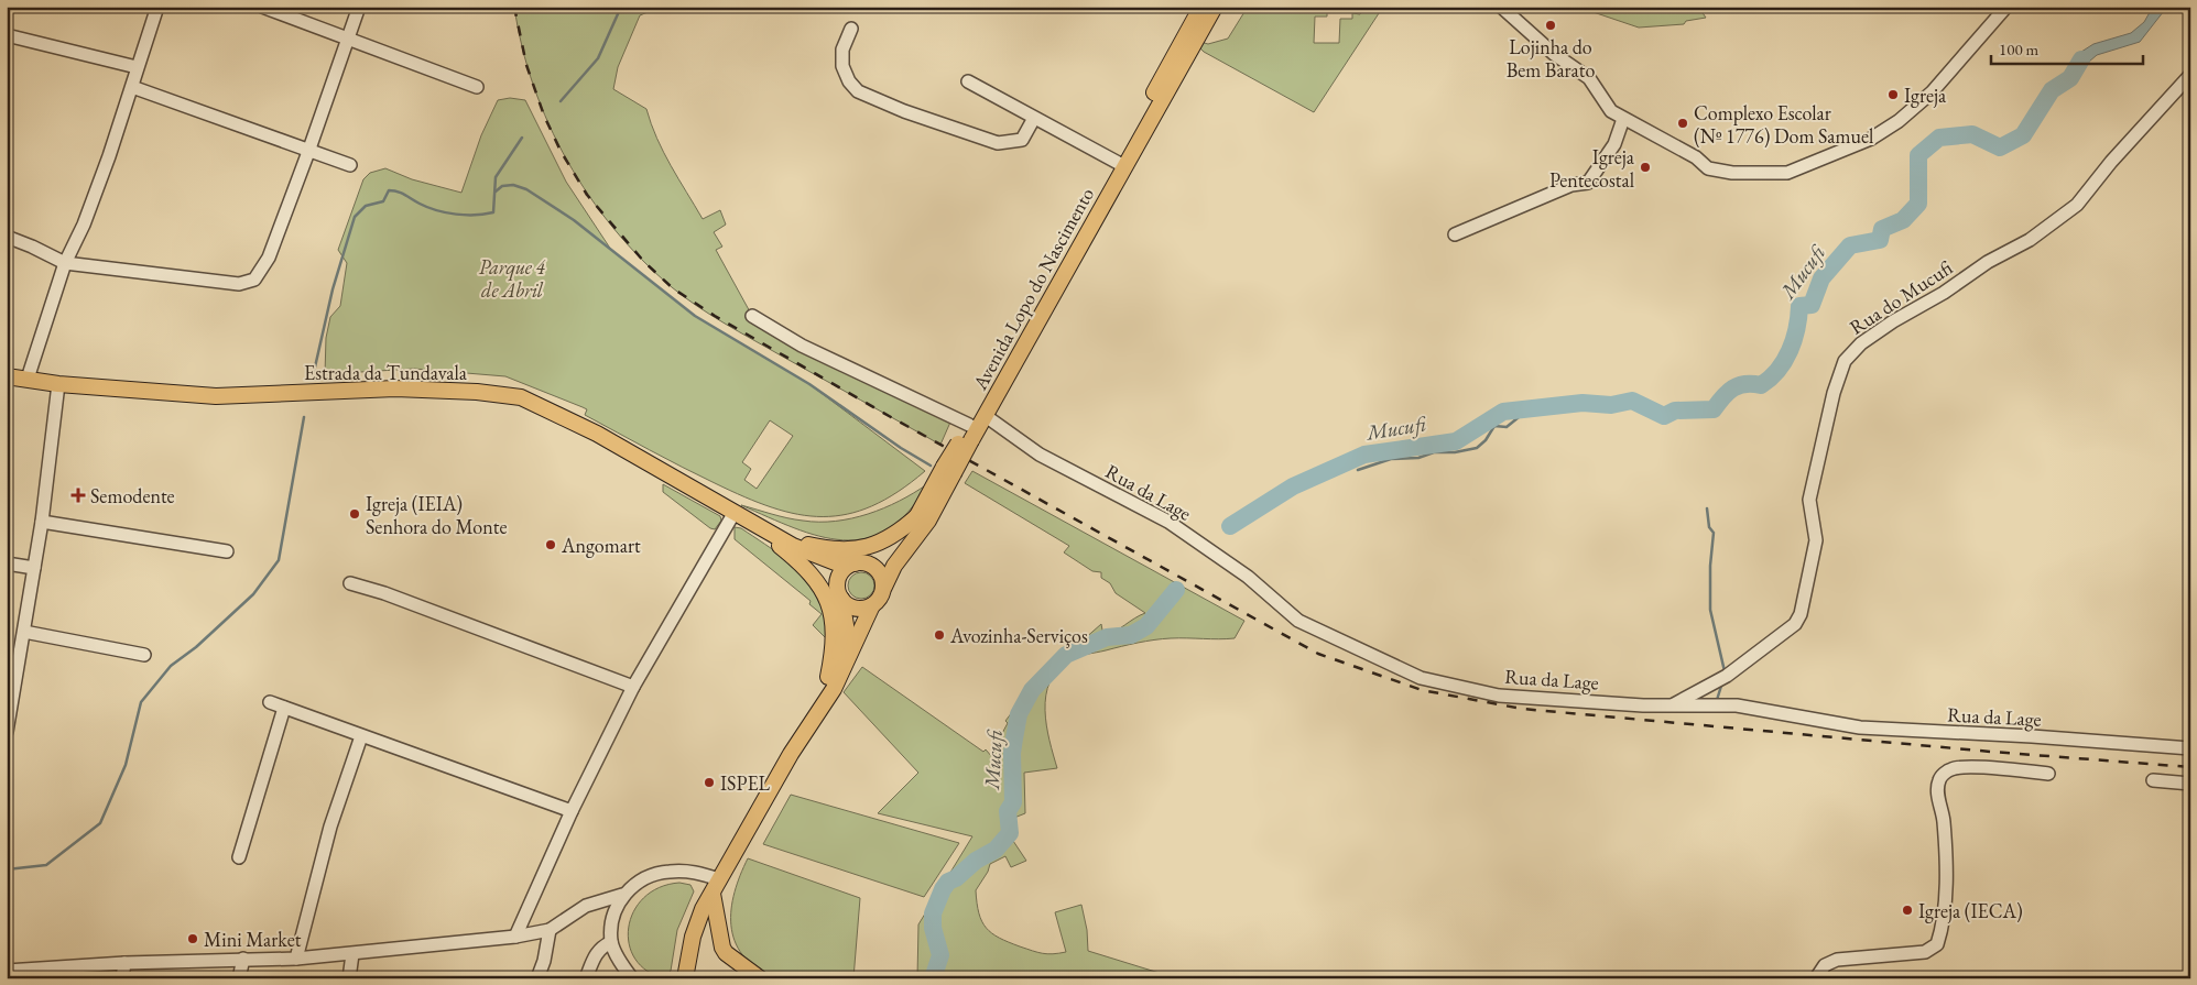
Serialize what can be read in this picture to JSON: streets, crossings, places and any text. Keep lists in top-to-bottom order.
{
  "streets": {
    "main road": ["Avenida Lopo do Nascimento", "Estrada da Tundavala"],
    "street": ["Rua do Mucufi", "Rua da Lage"]
  },
  "crossings": [
    ["Avenida Lopo do Nascimento", "Estrada da Tundavala"],
    ["Avenida Lopo do Nascimento", "Rua da Lage"],
    ["Rua do Mucufi", "Rua da Lage"]
  ],
  "water": ["Mucufi"],
  "parks": ["Parque 4 de Abril"],
  "places": {
    "other": [
      "Lojinha do Bem Barato",
      "Igreja",
      "Complexo Escolar (Nº 1776) Dom Samuel",
      "Igreja Pentecostal",
      "Igreja (IEIA) Senhora do Monte",
      "Angomart",
      "Avozinha-Serviços",
      "ISPEL",
      "Igreja (IECA)",
      "Mini Market"
    ],
    "health": ["Semodente"]
  },
  "scale_bar": "100 m"
}
